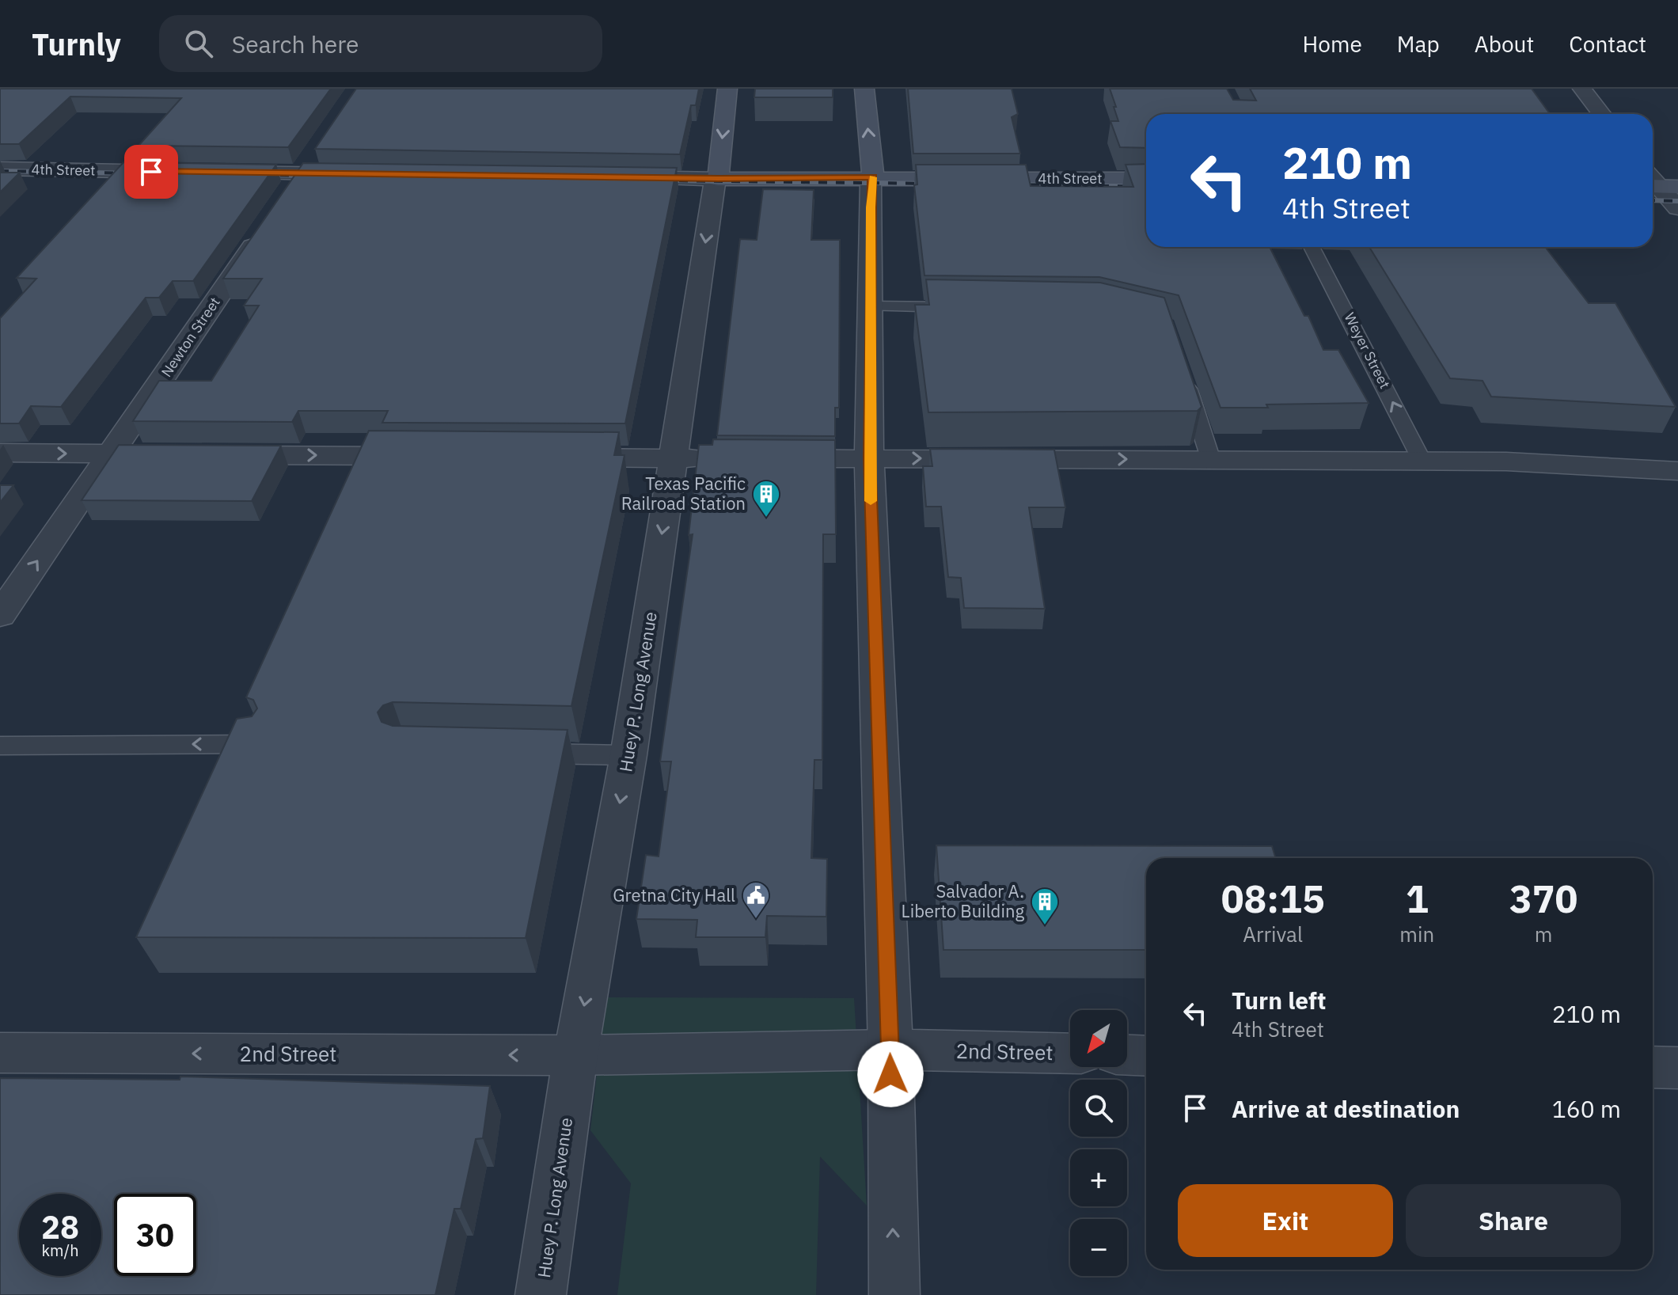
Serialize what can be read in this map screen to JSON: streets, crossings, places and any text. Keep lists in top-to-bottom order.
{
  "streets": {
    "main road": ["4th Street", "Huey P. Long Avenue"],
    "street": ["Newton Street", "2nd Street"],
    "lane": ["Weyer Street"]
  },
  "crossings": [
    ["4th Street", "Huey P. Long Avenue"],
    ["Huey P. Long Avenue", "2nd Street"]
  ],
  "one_way": ["Newton Street", "Huey P. Long Avenue", "2nd Street"],
  "places": {
    "building": ["Texas Pacific Railroad Station", "Salvador A. Liberto Building"],
    "public building": ["Gretna City Hall"]
  },
  "north": "bottom left",
  "page": {
    "header": "Turnly",
    "search": "Search here",
    "nav": [
      "Home",
      "Map",
      "About",
      "Contact"
    ],
    "turn": ["210 m", "4th Street"],
    "eta": [
      "08:15",
      "Arrival",
      "1",
      "min",
      "370",
      "m"
    ],
    "list": [
      {
        "name": "Turn left",
        "note": "4th Street",
        "value": "210 m"
      },
      {
        "name": "Arrive at destination",
        "value": "160 m"
      }
    ],
    "map_buttons": ["+", "−"],
    "buttons": ["Exit", "Share"],
    "speed": "28 km/h",
    "limit": "30"
  }
}
